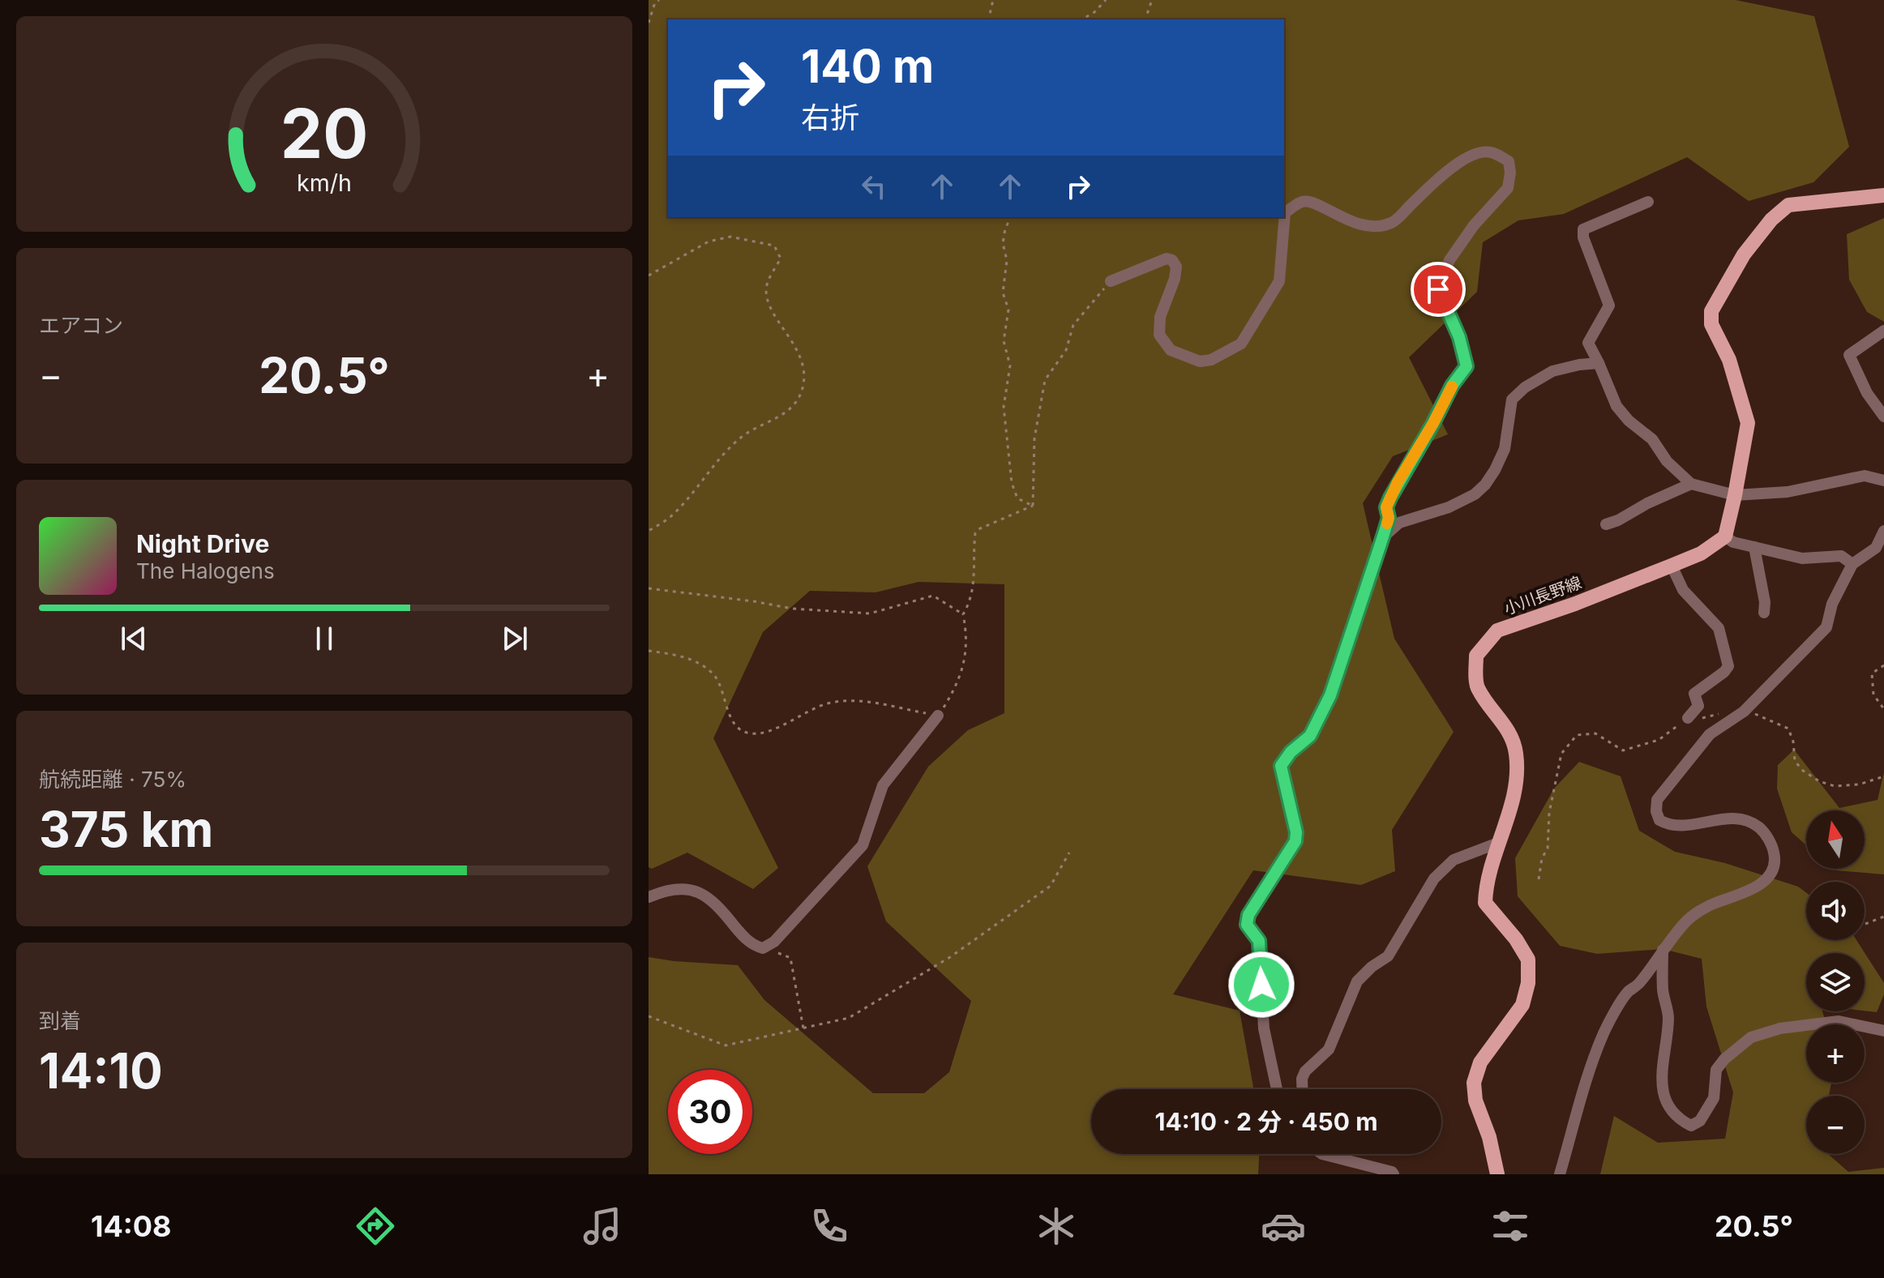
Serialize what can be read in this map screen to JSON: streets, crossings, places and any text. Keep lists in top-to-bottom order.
{
  "streets": {
    "main road": ["小川長野線"]
  },
  "north": "top",
  "page": {
    "turn": ["140 m", "右折"],
    "tile": [
      "エアコン",
      ["航続距離 · 75%", "375 km"],
      ["到着", "14:10"]
    ],
    "heat": ["−", "20.5°", "+"],
    "song": ["Night Drive", "The Halogens"],
    "map_buttons": ["+", "−"],
    "limit": "30",
    "trip": "14:10 · 2 分 · 450 m",
    "tabs": ["14:08", "20.5°"],
    "gauge": ["20", "km/h"]
  }
}
